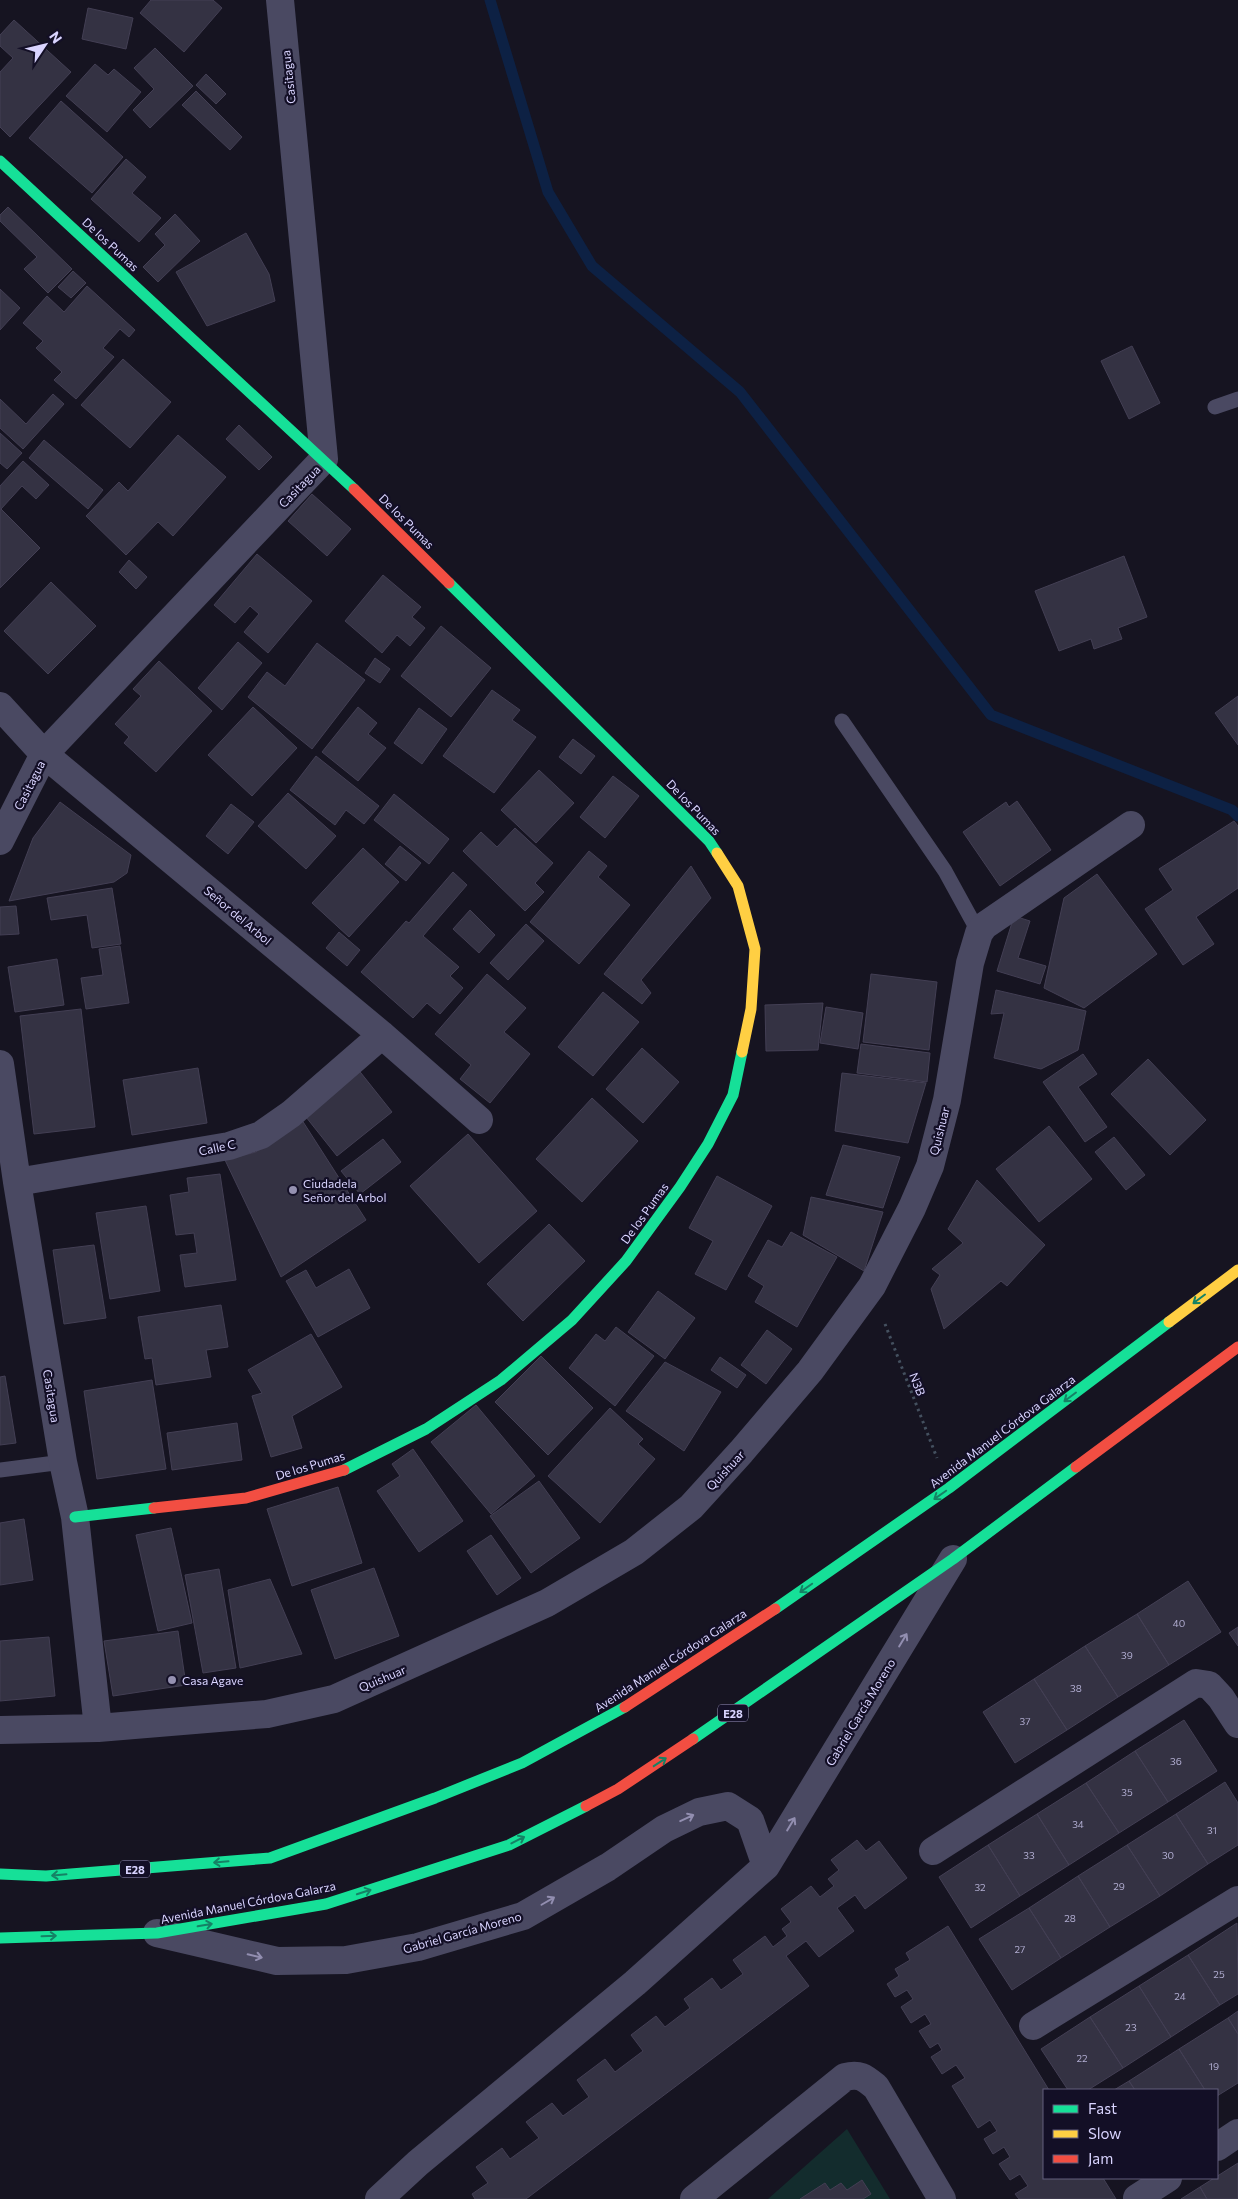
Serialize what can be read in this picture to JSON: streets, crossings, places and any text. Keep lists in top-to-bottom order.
{
  "streets": {
    "main road": ["De los Pumas", "Avenida Manuel Córdova Galarza", "E28"],
    "street": [
      "Casitagua",
      "Señor del Arbol",
      "Quishuar",
      "Calle C",
      "Gabriel García Moreno"
    ],
    "path": ["N3B"]
  },
  "crossings": [
    ["Casitagua", "De los Pumas"],
    ["Casitagua", "Señor del Arbol"],
    ["Casitagua", "Quishuar"],
    ["Casitagua", "Calle C"],
    ["Señor del Arbol", "Calle C"],
    ["Quishuar", "N3B"],
    ["N3B", "Avenida Manuel Córdova Galarza"],
    ["Avenida Manuel Córdova Galarza", "Gabriel García Moreno"]
  ],
  "one_way": ["Gabriel García Moreno"],
  "places": ["Ciudadela Señor del Arbol", "Casa Agave"],
  "house_numbers": [
    "40",
    "39",
    "38",
    "37",
    "36",
    "35",
    "34",
    "31",
    "33",
    "30",
    "29",
    "32",
    "28",
    "27",
    "25",
    "24",
    "23",
    "22",
    "19"
  ],
  "legend": ["Fast", "Slow", "Jam"],
  "north": "top right"
}
